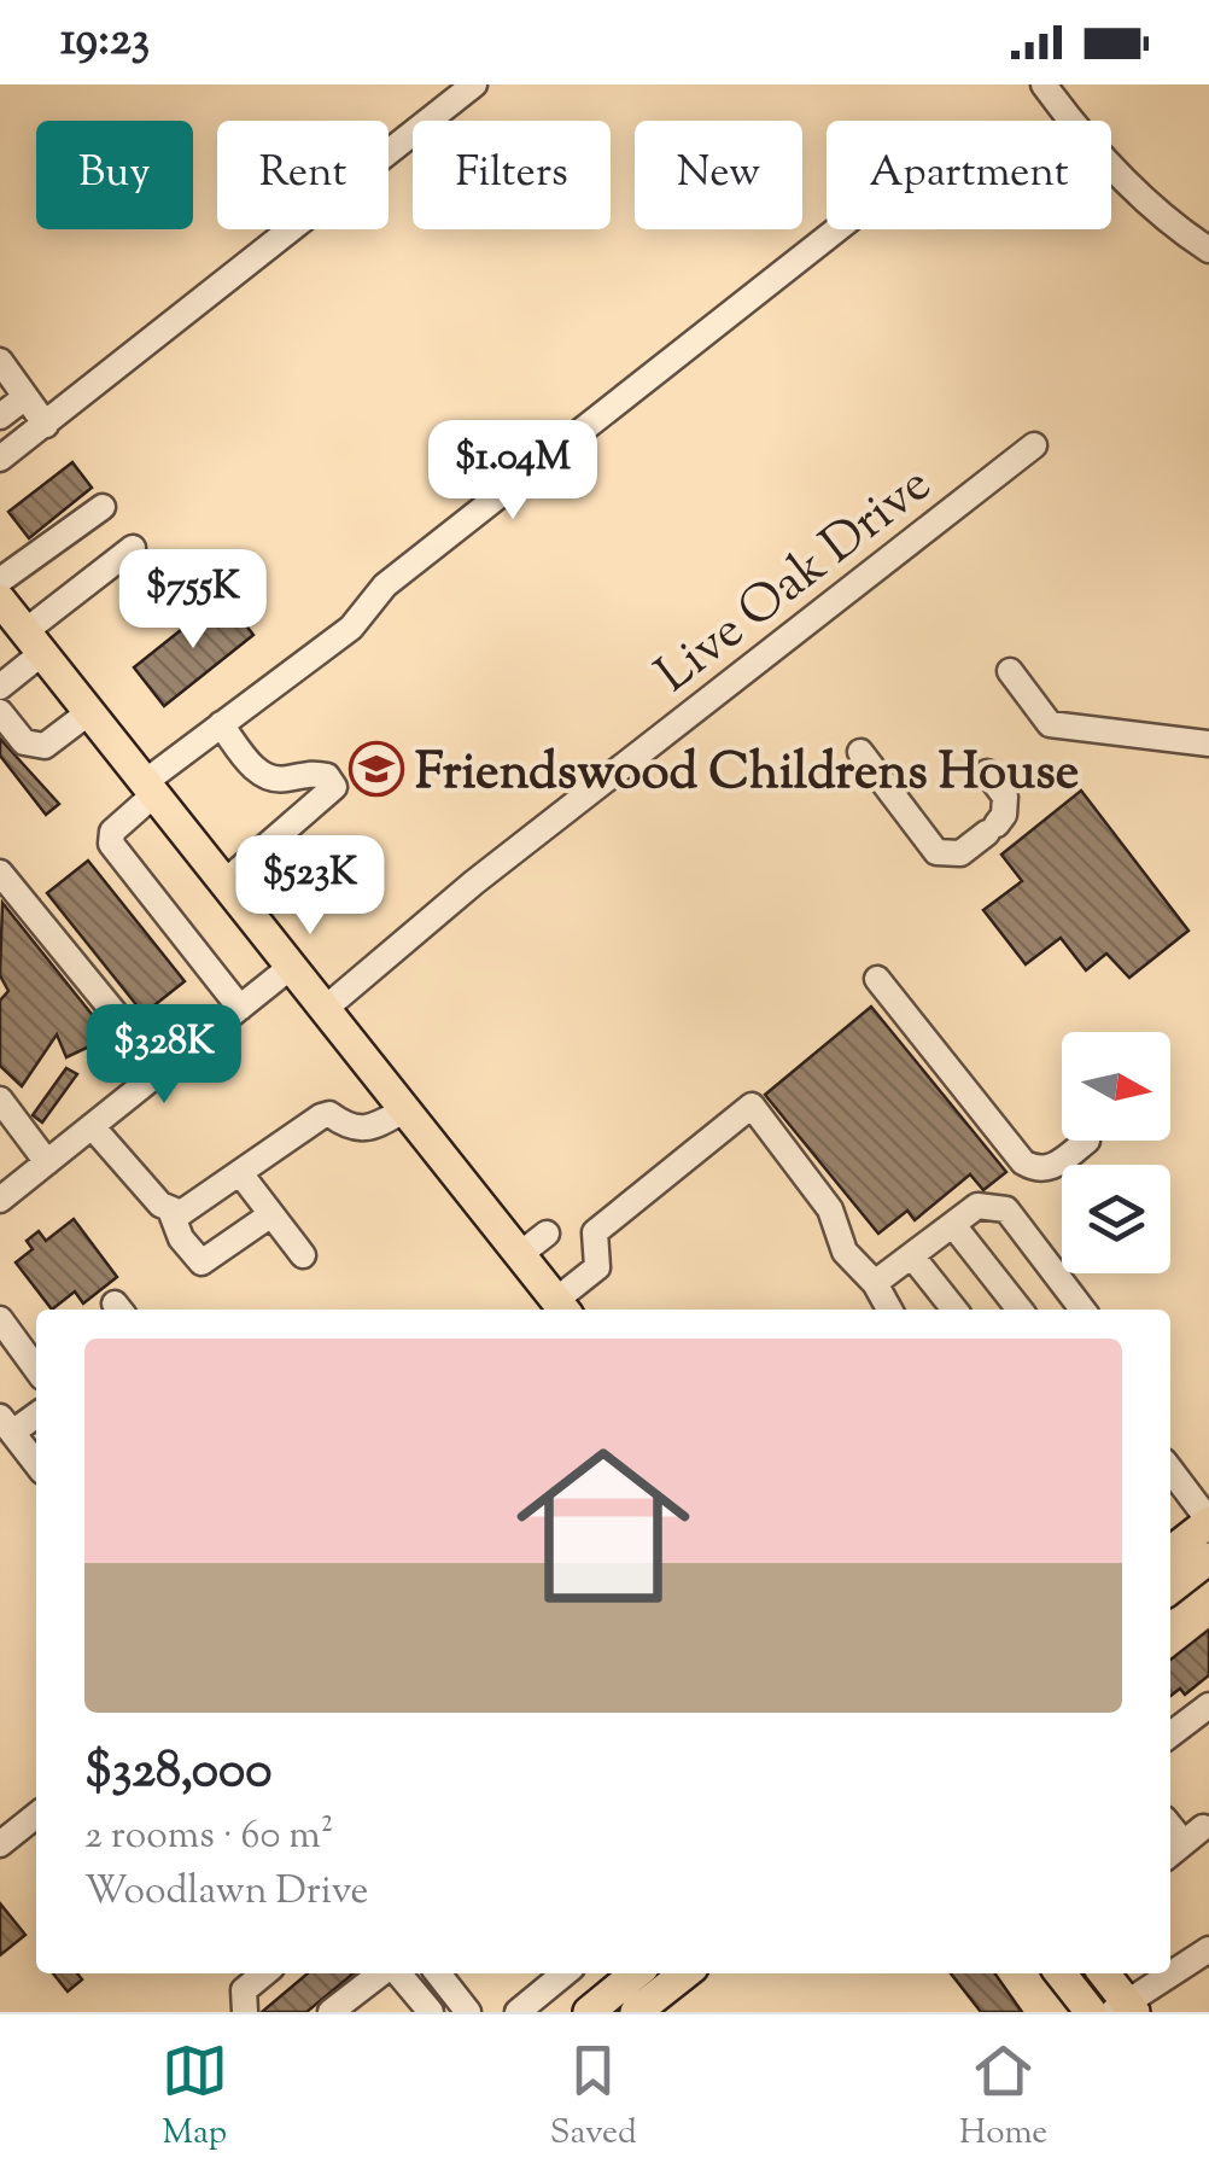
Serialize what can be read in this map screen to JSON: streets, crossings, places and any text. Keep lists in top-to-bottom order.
{
  "streets": {
    "street": ["Live Oak Drive"]
  },
  "places": {
    "school or university": ["Friendswood Childrens House"]
  },
  "north": "right",
  "page": {
    "status": "19:23",
    "chip": [
      "Buy",
      "Rent",
      "Filters",
      "New",
      "Apartment"
    ],
    "price": [
      "$1.04M",
      "$755K",
      "$523K",
      "$328K"
    ],
    "list": [
      {
        "name": "$328,000",
        "note": "2 rooms · 60 m² · Woodlawn Drive"
      }
    ],
    "tabs": ["Map", "Saved", "Home"]
  }
}
